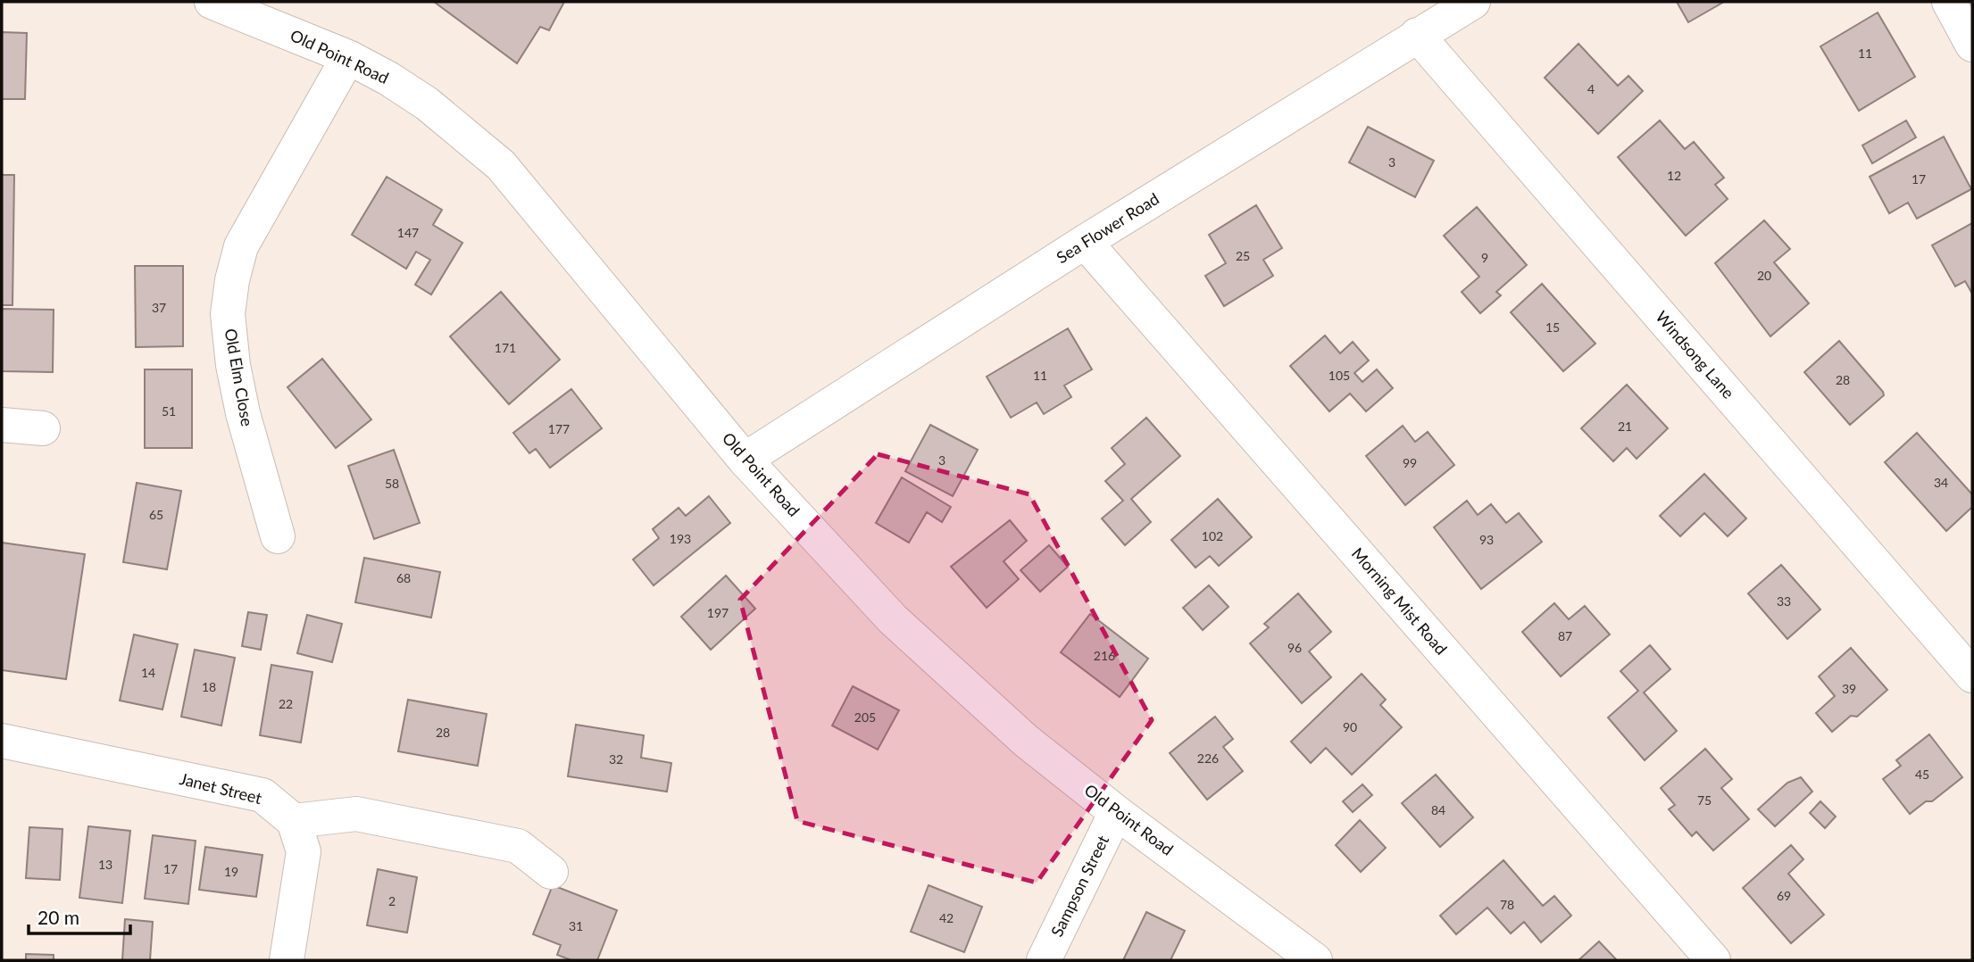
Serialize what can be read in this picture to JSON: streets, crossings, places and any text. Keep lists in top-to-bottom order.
{
  "streets": {
    "street": [
      "Old Point Road",
      "Sea Flower Road",
      "Windsong Lane",
      "Old Elm Close",
      "Morning Mist Road",
      "Janet Street",
      "Sampson Street"
    ]
  },
  "crossings": [
    ["Old Point Road", "Sea Flower Road"],
    ["Old Point Road", "Old Elm Close"],
    ["Old Point Road", "Sampson Street"],
    ["Sea Flower Road", "Windsong Lane"],
    ["Sea Flower Road", "Morning Mist Road"]
  ],
  "house_numbers": [
    "11",
    "4",
    "3",
    "12",
    "17",
    "147",
    "25",
    "9",
    "20",
    "37",
    "15",
    "171",
    "11",
    "105",
    "28",
    "51",
    "21",
    "177",
    "3",
    "99",
    "34",
    "58",
    "65",
    "102",
    "193",
    "93",
    "68",
    "33",
    "197",
    "87",
    "96",
    "216",
    "14",
    "18",
    "39",
    "22",
    "205",
    "90",
    "28",
    "226",
    "32",
    "45",
    "75",
    "84",
    "13",
    "17",
    "19",
    "69",
    "2",
    "78",
    "42",
    "31"
  ],
  "scale_bar": "20 m"
}
